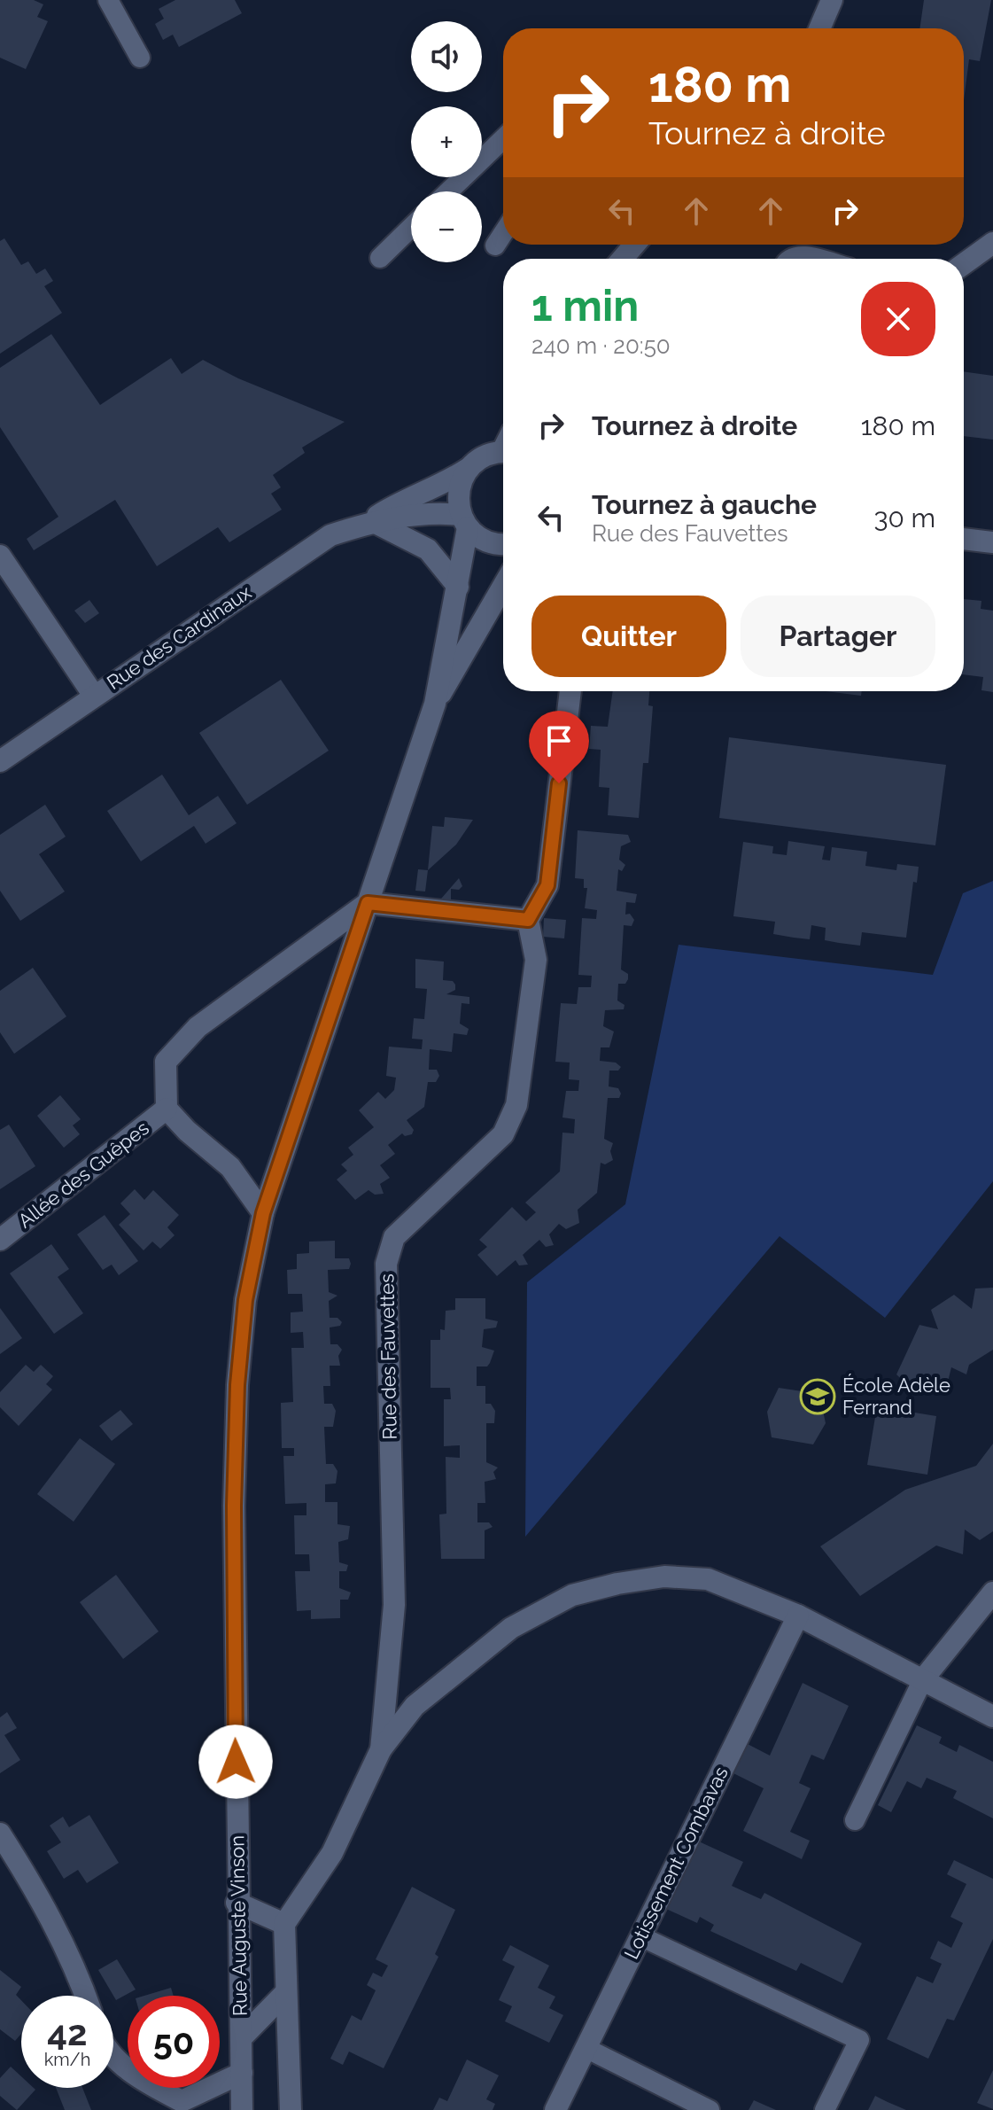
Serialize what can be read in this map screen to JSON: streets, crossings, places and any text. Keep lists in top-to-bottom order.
{
  "streets": {
    "street": [
      "Rue des Cardinaux",
      "Allée des Guêpes",
      "Rue des Fauvettes",
      "Lotissement Combavas",
      "Rue Auguste Vinson"
    ]
  },
  "places": {
    "school or university": ["École Adèle Ferrand"]
  },
  "page": {
    "map_buttons": ["+", "−"],
    "turn": ["180 m", "Tournez à droite"],
    "heading": ["1 min", "240 m · 20:50"],
    "list": [
      {
        "name": "Tournez à droite",
        "value": "180 m"
      },
      {
        "name": "Tournez à gauche",
        "note": "Rue des Fauvettes",
        "value": "30 m"
      }
    ],
    "buttons": ["Quitter", "Partager"],
    "speed": "42 km/h",
    "limit": "50"
  }
}
